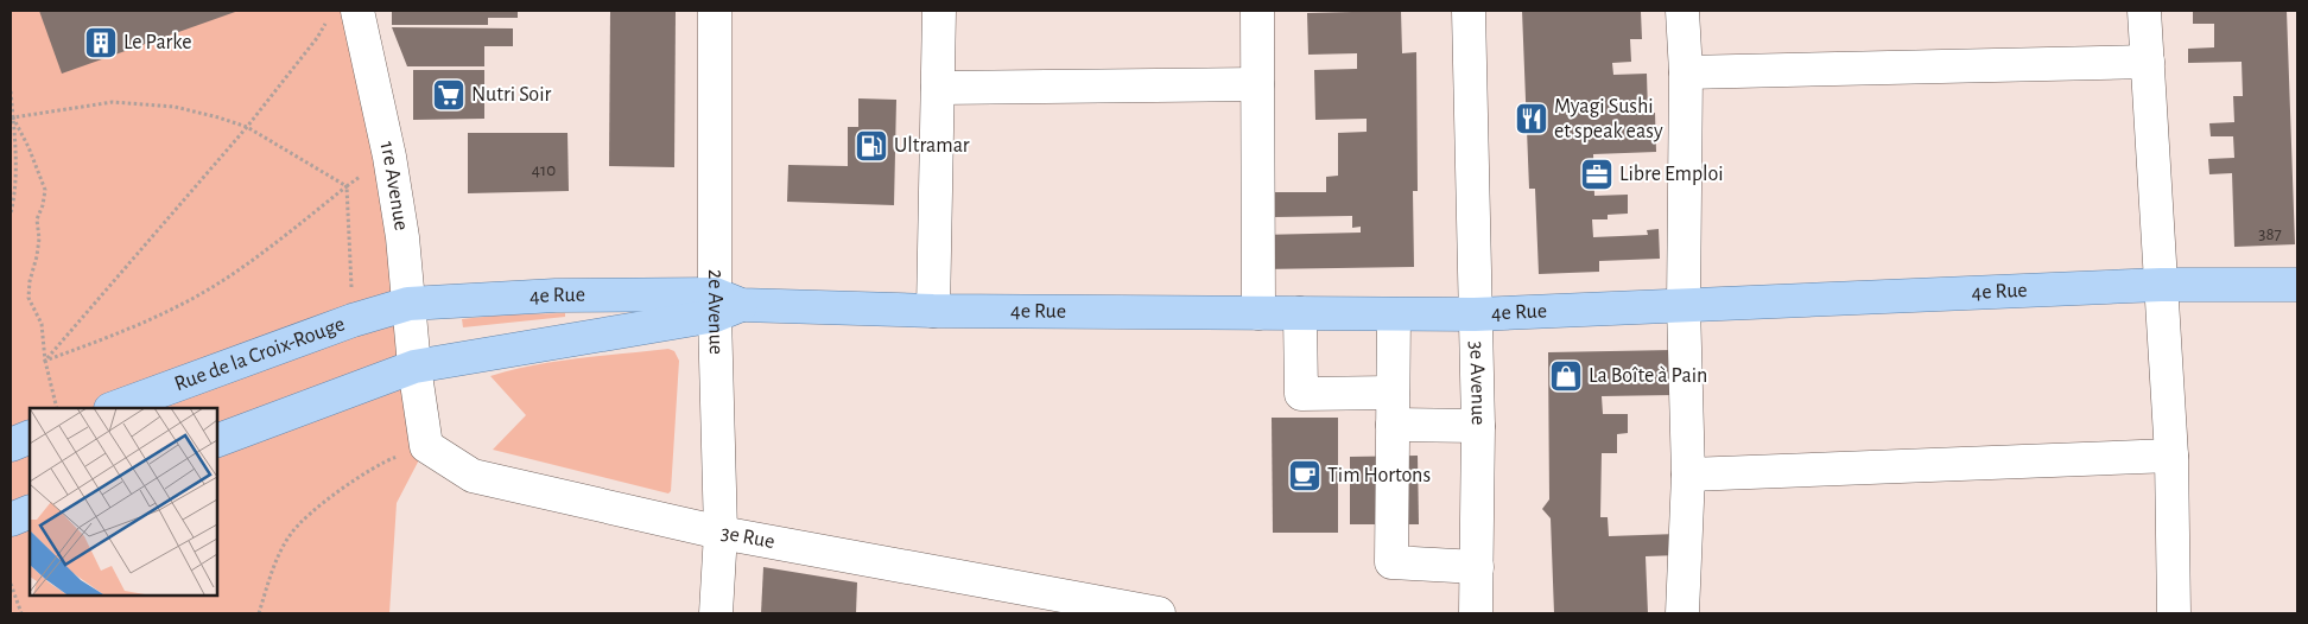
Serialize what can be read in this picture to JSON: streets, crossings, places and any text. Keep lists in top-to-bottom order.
{
  "streets": {
    "main road": ["4e Rue", "Rue de la Croix-Rouge"],
    "street": [
      "1re Avenue",
      "2e Avenue",
      "3e Avenue",
      "3e Rue"
    ]
  },
  "crossings": [
    ["1re Avenue", "4e Rue"],
    ["1re Avenue", "Rue de la Croix-Rouge"],
    ["4e Rue", "2e Avenue"],
    ["4e Rue", "Rue de la Croix-Rouge"],
    ["4e Rue", "3e Avenue"],
    ["2e Avenue", "3e Rue"]
  ],
  "places": {
    "building": ["Le Parke"],
    "supermarket": ["Nutri Soir"],
    "restaurant": ["Myagi Sushi et speak easy"],
    "fuel station": ["Ultramar"],
    "office": ["Libre Emploi"],
    "shop": ["La Boîte à Pain"],
    "cafe": ["Tim Hortons"]
  },
  "house_numbers": ["410", "387"]
}
